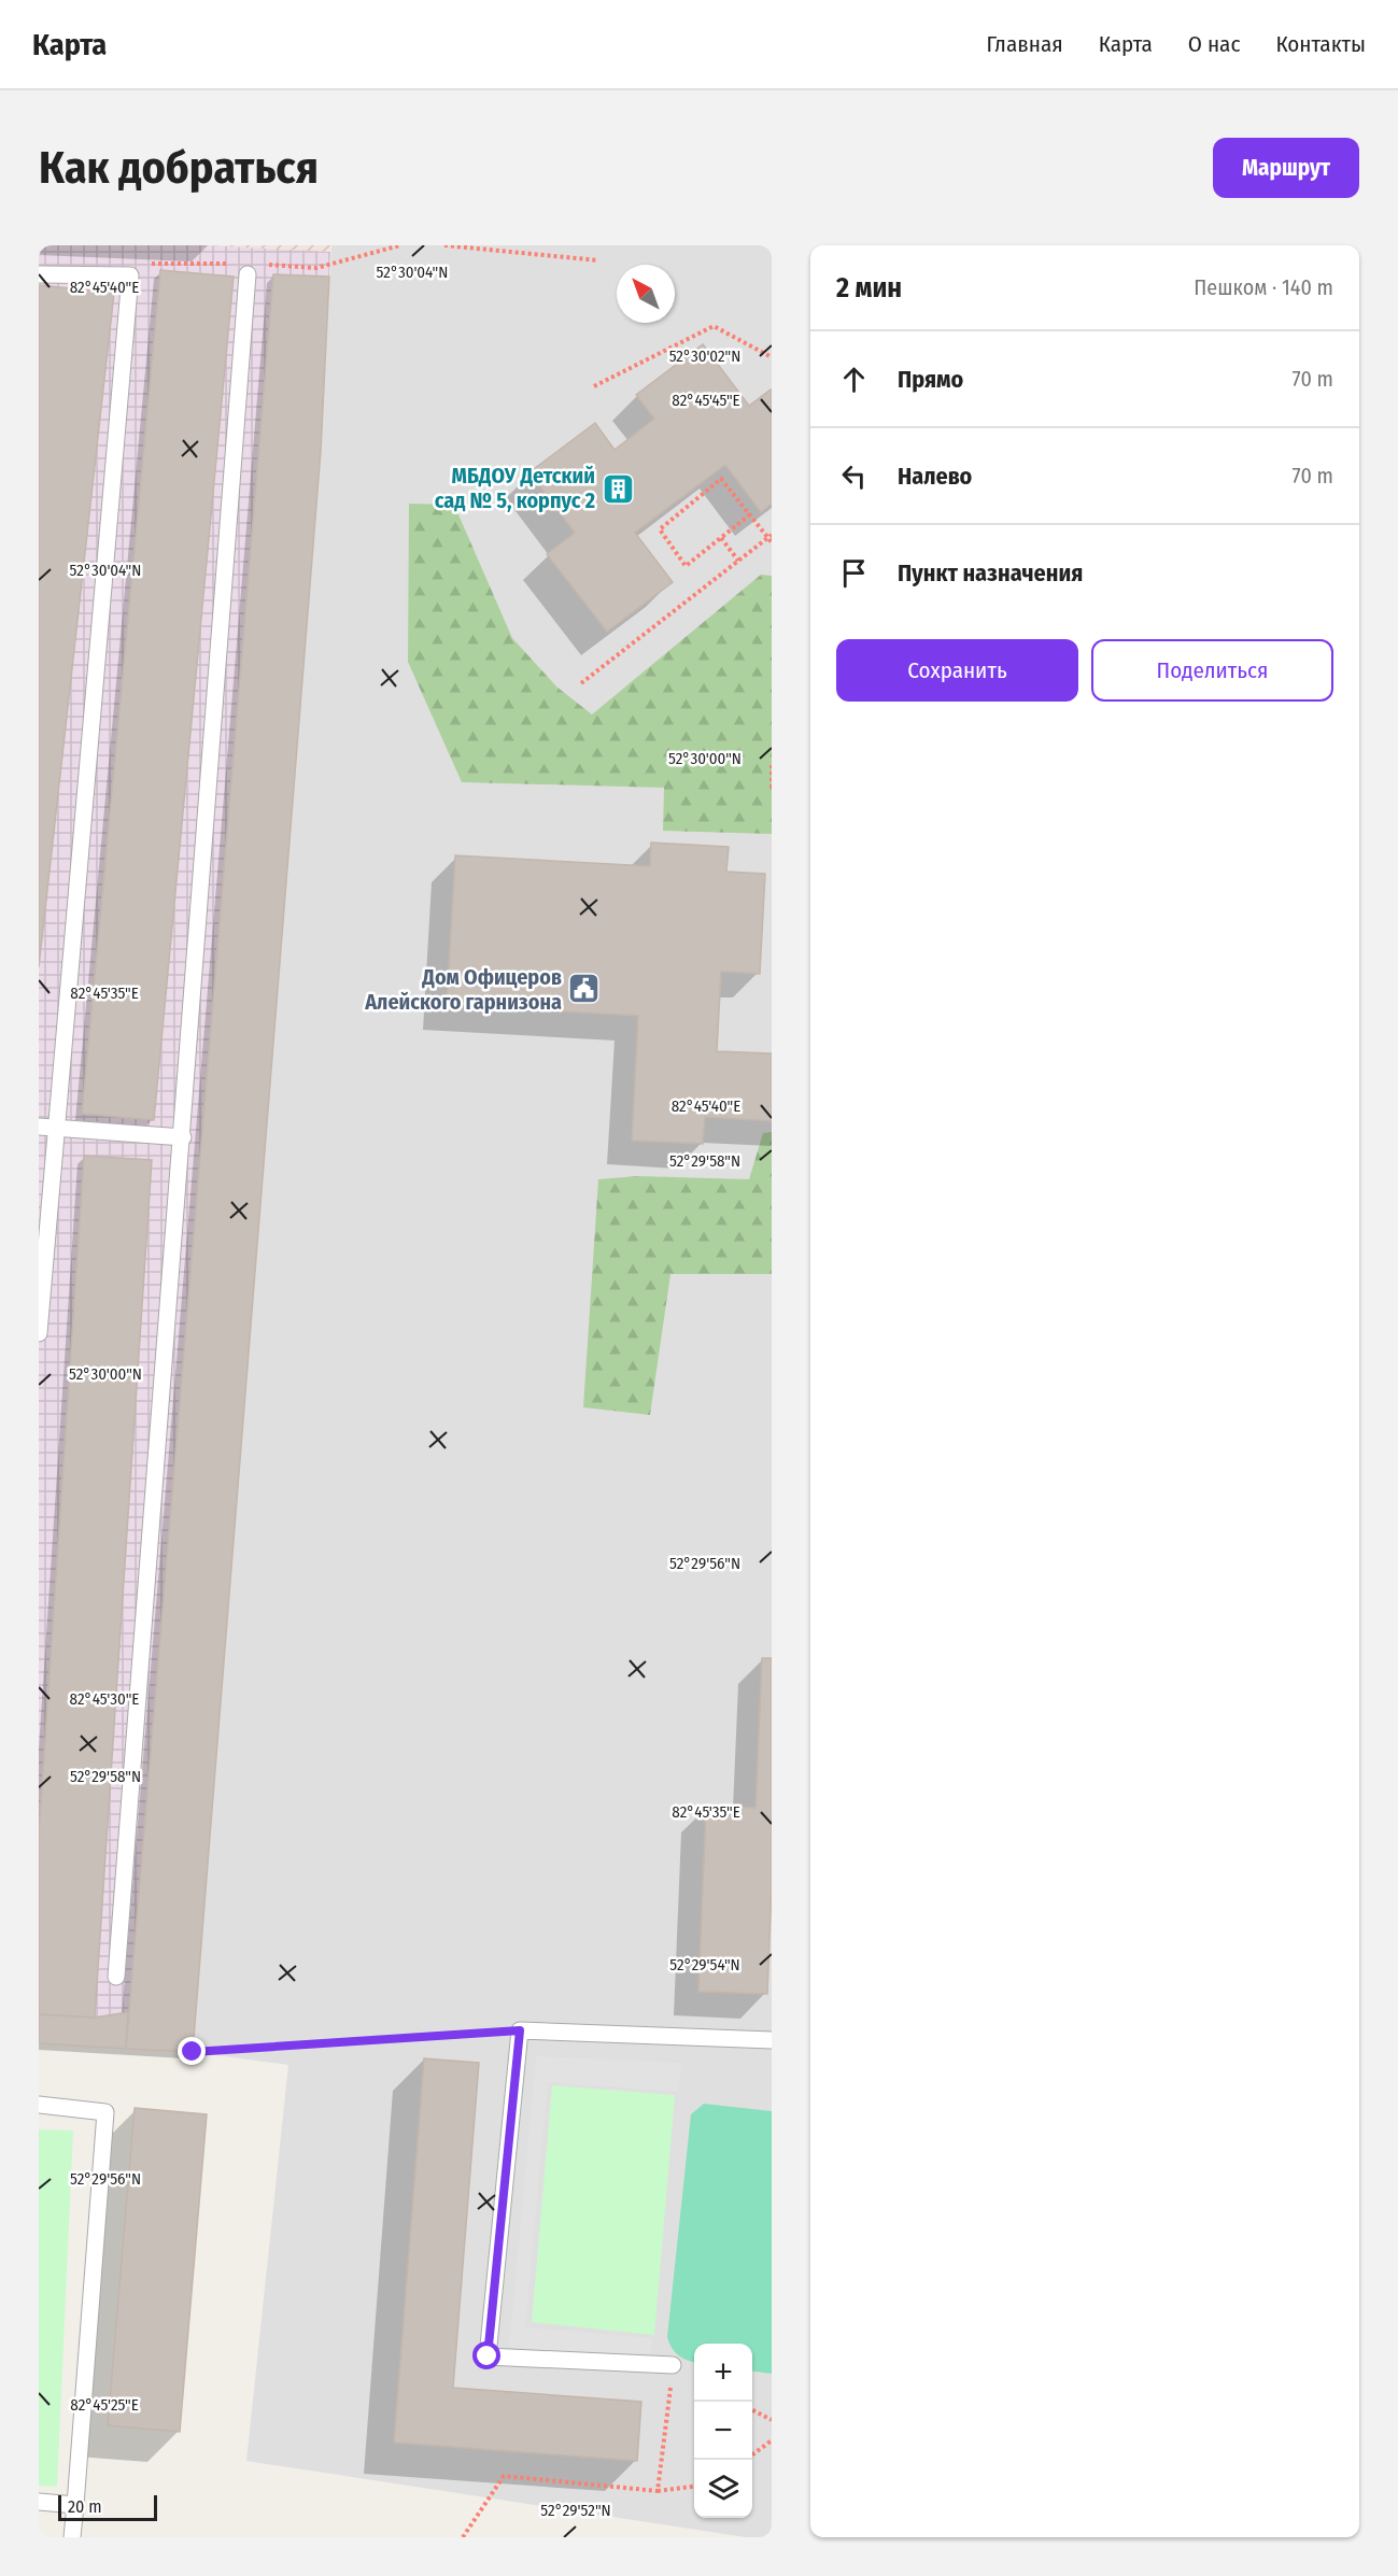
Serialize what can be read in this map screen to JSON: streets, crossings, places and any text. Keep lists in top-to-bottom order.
{
  "places": {
    "building": ["МБДОУ Детский сад № 5, корпус 2"],
    "public building": ["Дом Офицеров Алейского гарнизона"]
  },
  "scale_bar": "20 m",
  "north": "top left",
  "page": {
    "header": "Карта",
    "nav": [
      "Главная",
      "Карта",
      "О нас",
      "Контакты"
    ],
    "buttons": [
      "Маршрут",
      ["Сохранить", "Поделиться"]
    ],
    "title": "Как добраться",
    "heading": ["2 мин", "Пешком · 140 m"],
    "list": [
      ["Прямо", "70 m"],
      ["Налево", "70 m"],
      "Пункт назначения"
    ],
    "map_buttons": ["+", "−"],
    "scale": "20 m"
  },
  "coordinates": [
    "52°30'04\"N",
    "82°45'40\"E",
    "52°30'02\"N",
    "82°45'45\"E",
    "52°30'00\"N",
    "82°45'35\"E",
    "52°29'58\"N",
    "52°29'56\"N",
    "82°45'30\"E",
    "52°29'54\"N",
    "82°45'25\"E",
    "52°29'52\"N"
  ]
}
